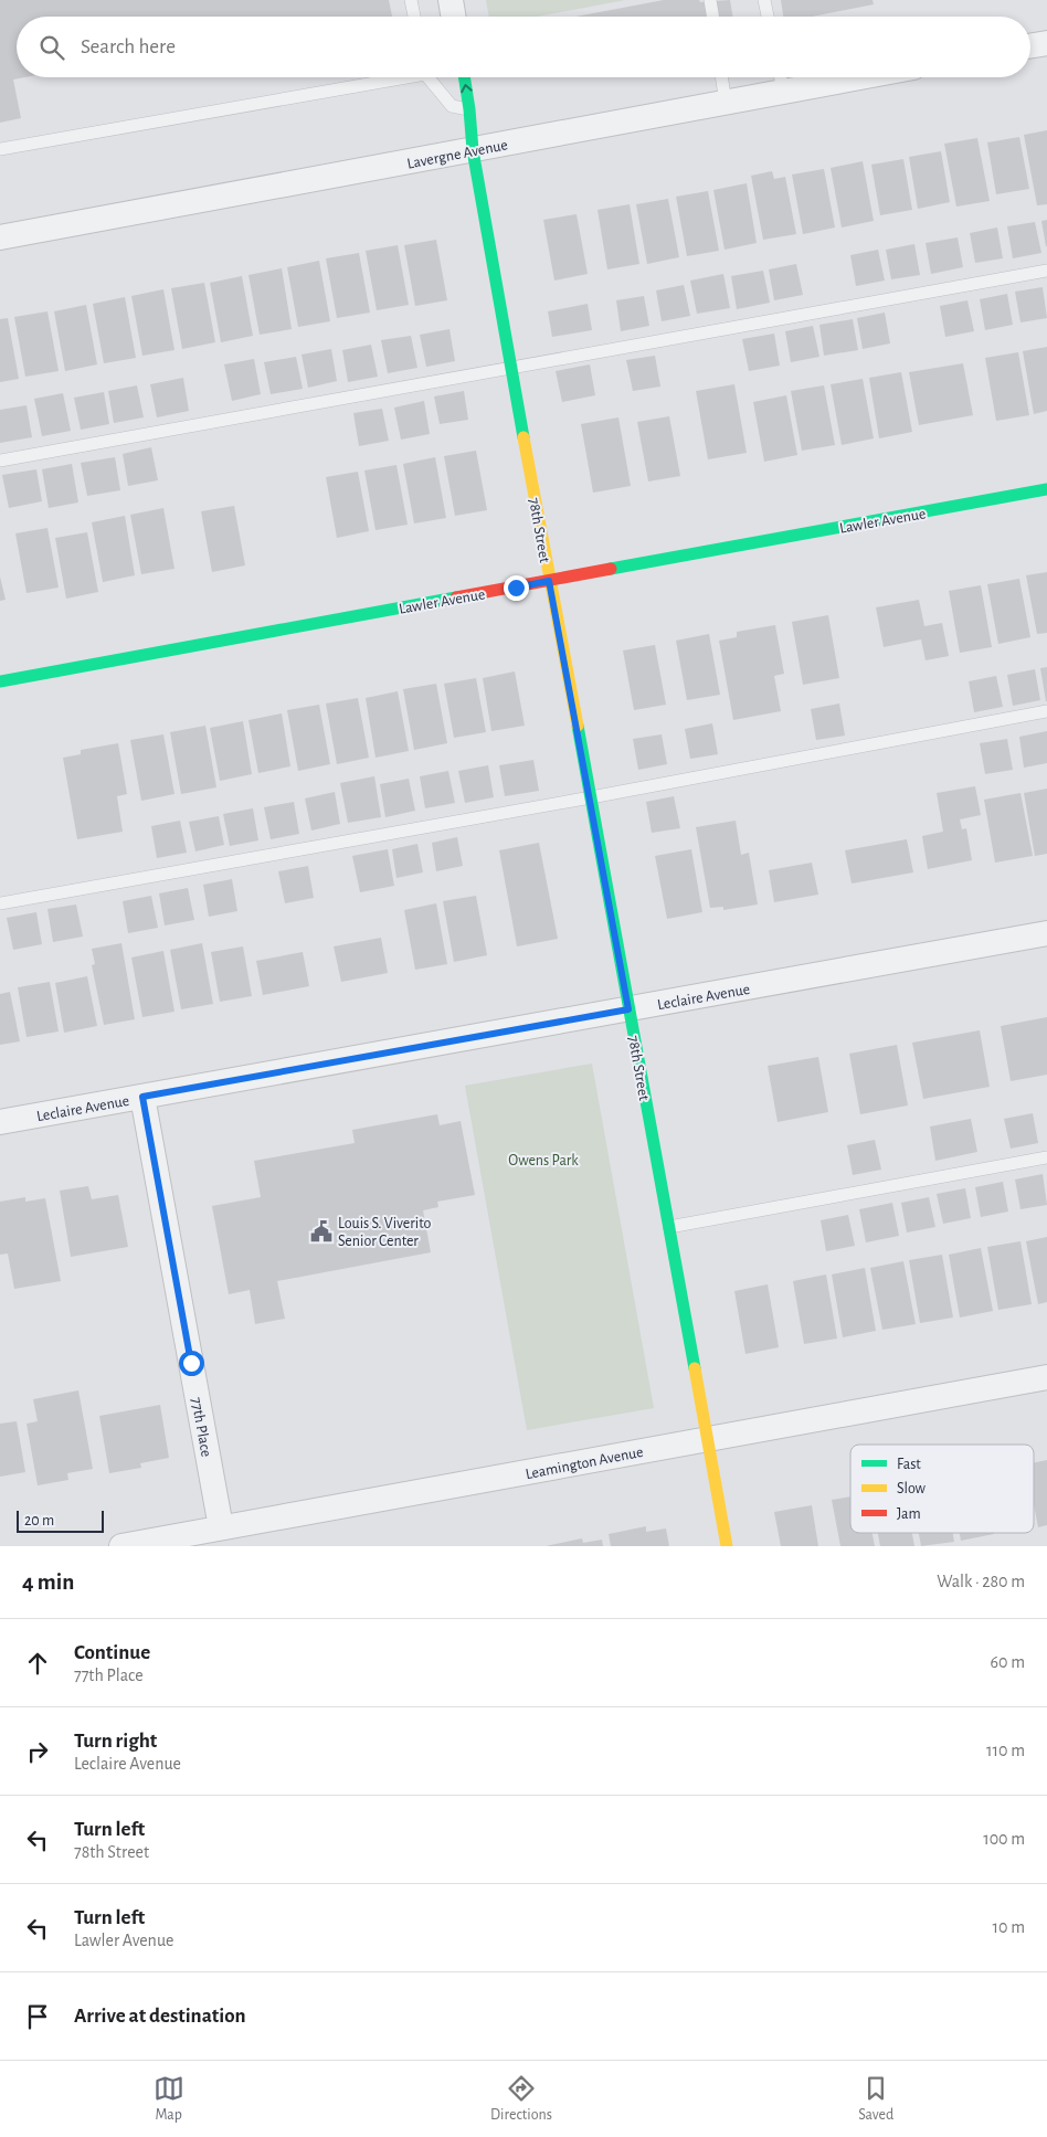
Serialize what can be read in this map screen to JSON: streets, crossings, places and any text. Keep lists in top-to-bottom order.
{
  "streets": {
    "street": [
      "Lavergne Avenue",
      "Lawler Avenue",
      "78th Street",
      "Leclaire Avenue",
      "77th Place",
      "Leamington Avenue"
    ]
  },
  "crossings": [
    ["Lavergne Avenue", "78th Street"],
    ["Lawler Avenue", "78th Street"],
    ["78th Street", "Leclaire Avenue"],
    ["78th Street", "Leamington Avenue"],
    ["Leclaire Avenue", "77th Place"],
    ["77th Place", "Leamington Avenue"]
  ],
  "parks": ["Owens Park"],
  "places": {
    "public building": ["Louis S. Viverito Senior Center"]
  },
  "legend": ["Fast", "Slow", "Jam"],
  "scale_bar": "20 m",
  "page": {
    "search": "Search here",
    "scale": "20 m",
    "heading": ["4 min", "Walk · 280 m"],
    "list": [
      ["Continue", "77th Place", "60 m"],
      ["Turn right", "Leclaire Avenue", "110 m"],
      ["Turn left", "78th Street", "100 m"],
      ["Turn left", "Lawler Avenue", "10 m"],
      "Arrive at destination"
    ],
    "nav": ["Map", "Directions", "Saved"]
  }
}
